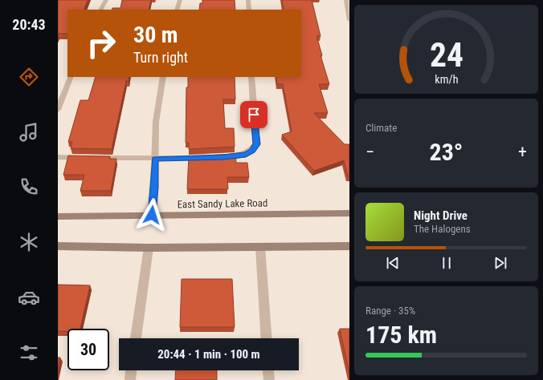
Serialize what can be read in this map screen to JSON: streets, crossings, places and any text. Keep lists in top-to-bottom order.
{
  "streets": {
    "main road": ["East Sandy Lake Road"]
  },
  "page": {
    "tabs": "20:43",
    "turn": ["30 m", "Turn right"],
    "tile": [
      "Climate",
      ["Range · 35%", "175 km"]
    ],
    "heat": ["−", "23°", "+"],
    "song": ["Night Drive", "The Halogens"],
    "limit": "30",
    "trip": "20:44 · 1 min · 100 m",
    "gauge": ["24", "km/h"]
  }
}
